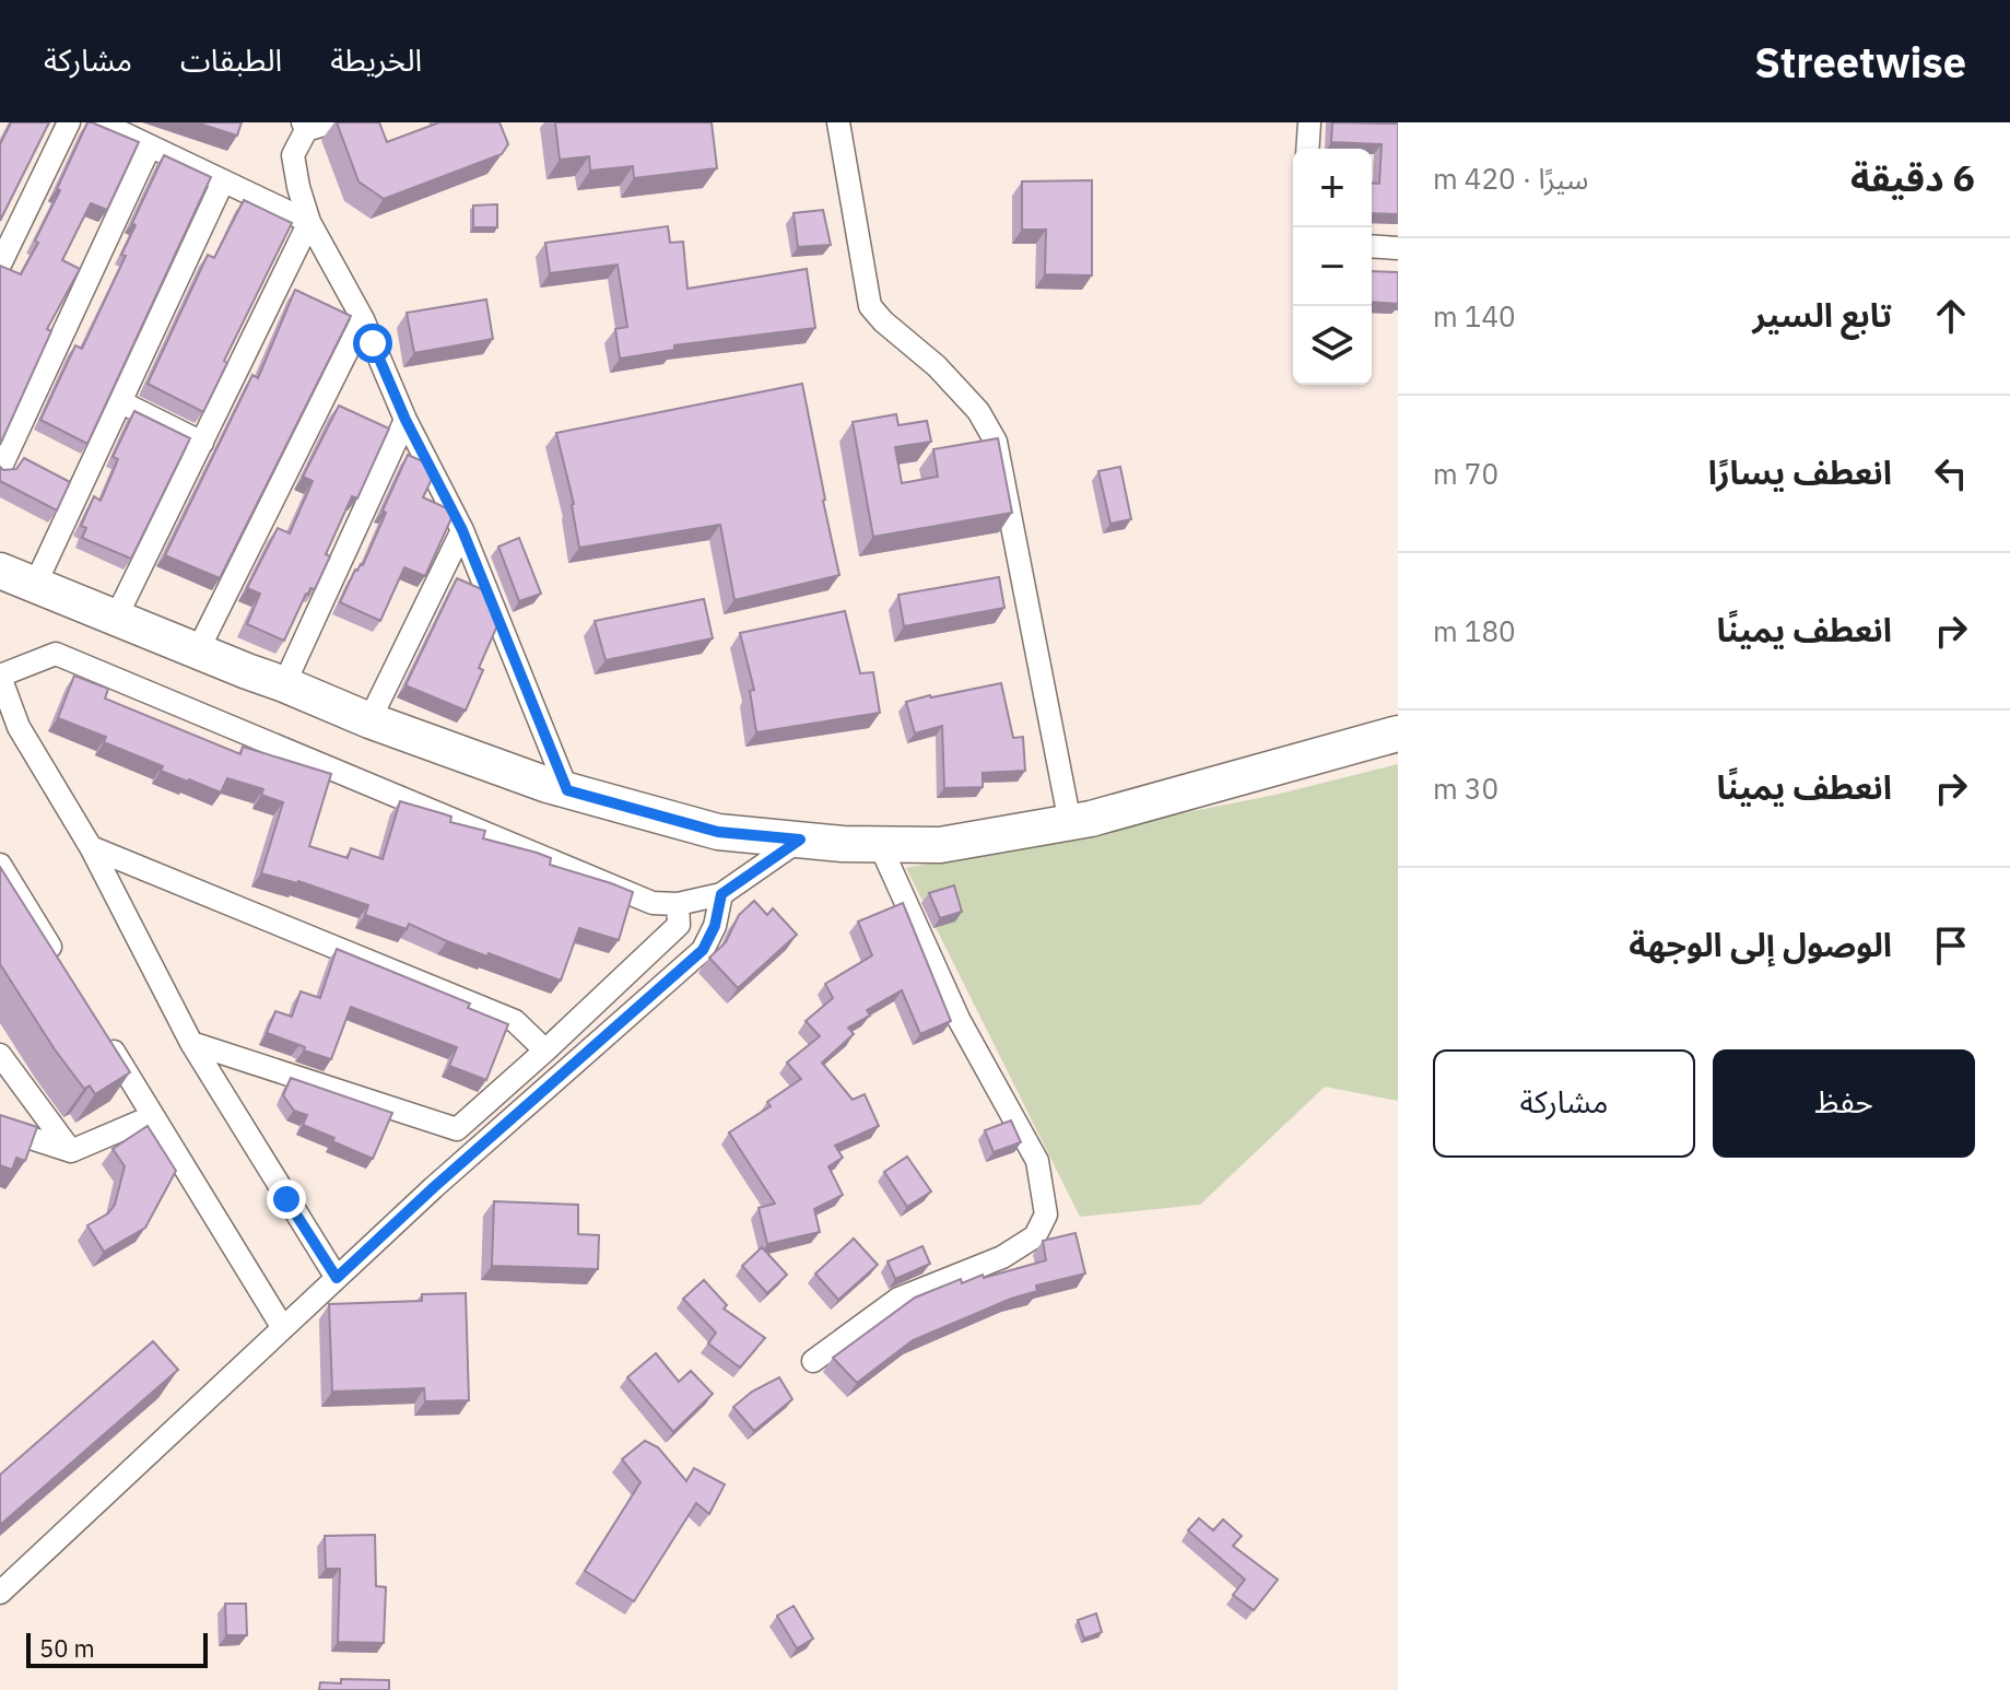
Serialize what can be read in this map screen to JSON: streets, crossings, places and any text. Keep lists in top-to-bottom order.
{
  "scale_bar": "50 m",
  "page": {
    "header": "Streetwise",
    "nav": ["الخريطة", "الطبقات", "مشاركة"],
    "heading": ["6 دقيقة", "سيرًا · 420 m"],
    "map_buttons": ["+", "−"],
    "list": [
      ["تابع السير", "140 m"],
      ["انعطف يسارًا", "70 m"],
      ["انعطف يمينًا", "180 m"],
      ["انعطف يمينًا", "30 m"],
      "الوصول إلى الوجهة"
    ],
    "buttons": ["حفظ", "مشاركة"],
    "scale": "50 m"
  }
}
